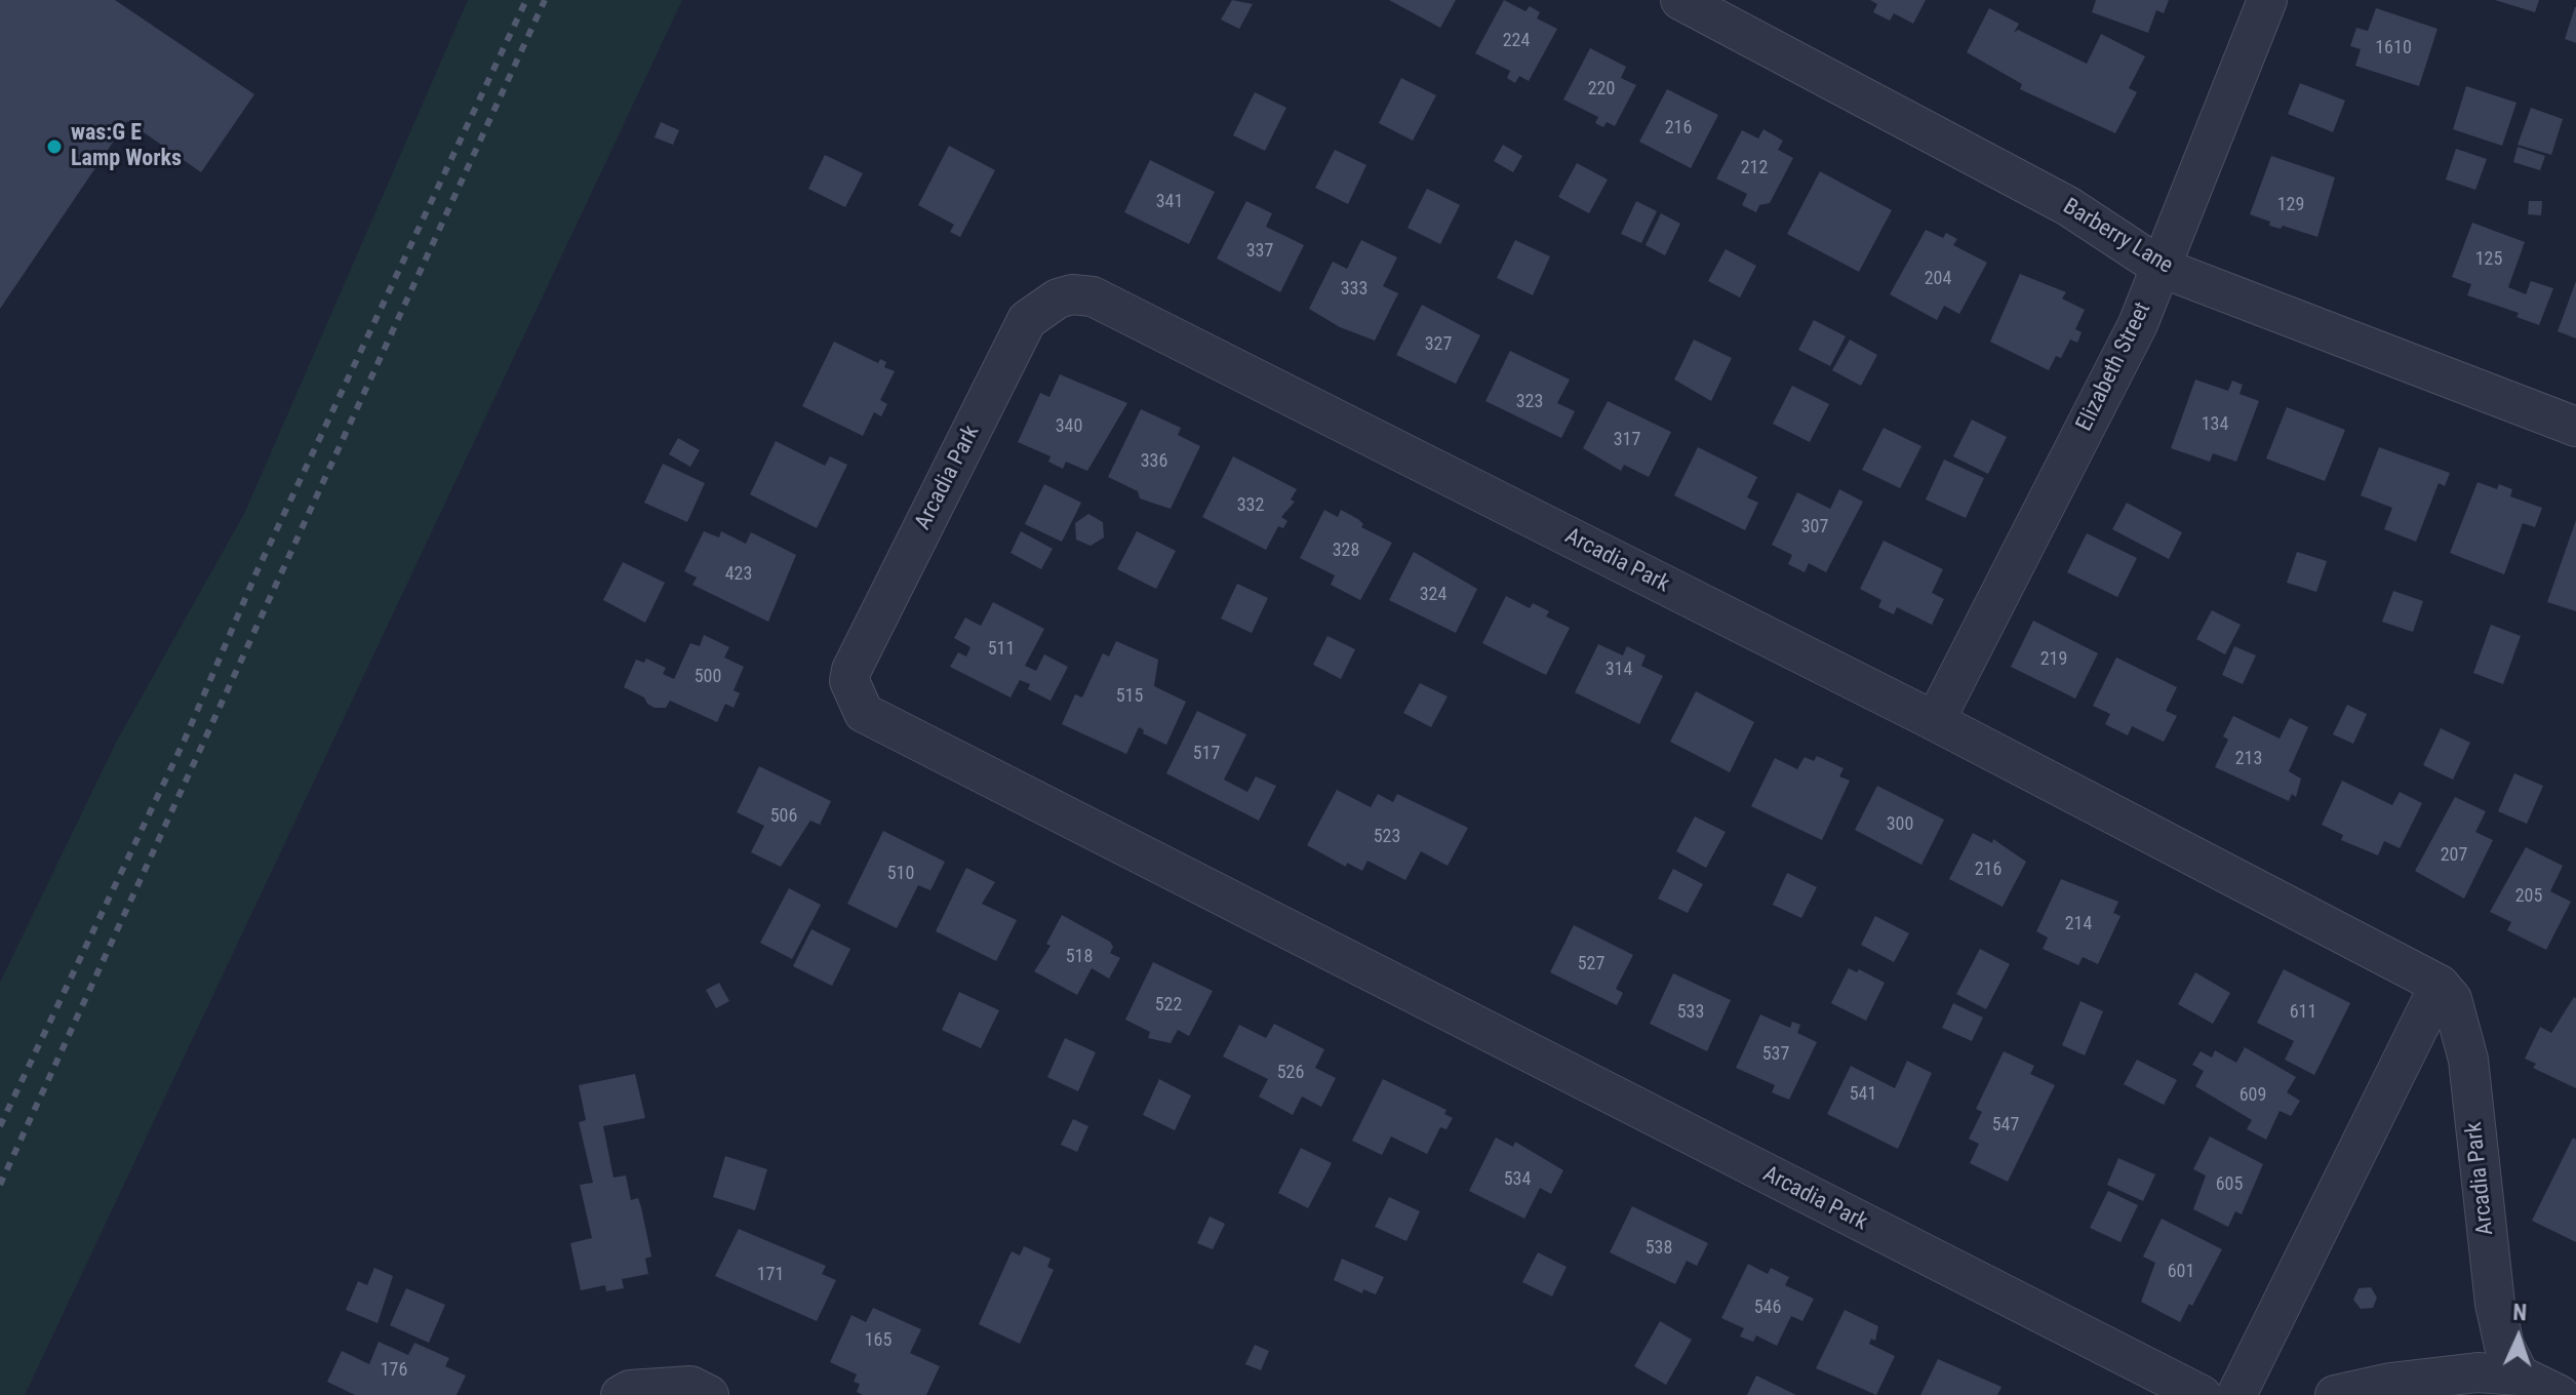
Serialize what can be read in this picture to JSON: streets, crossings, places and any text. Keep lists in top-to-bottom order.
{
  "streets": {
    "street": ["Barberry Lane", "Elizabeth Street", "Arcadia Park"]
  },
  "crossings": [
    ["Barberry Lane", "Elizabeth Street"],
    ["Elizabeth Street", "Arcadia Park"]
  ],
  "places": ["was:G E Lamp Works"],
  "house_numbers": [
    "224",
    "1610",
    "220",
    "216",
    "212",
    "341",
    "129",
    "337",
    "125",
    "204",
    "333",
    "327",
    "323",
    "134",
    "340",
    "317",
    "336",
    "332",
    "307",
    "328",
    "423",
    "324",
    "511",
    "219",
    "314",
    "500",
    "515",
    "517",
    "213",
    "506",
    "300",
    "523",
    "207",
    "216",
    "510",
    "205",
    "214",
    "518",
    "527",
    "522",
    "533",
    "611",
    "537",
    "526",
    "541",
    "609",
    "547",
    "534",
    "605",
    "538",
    "601",
    "171",
    "546",
    "165",
    "176"
  ],
  "north": "top"
}
